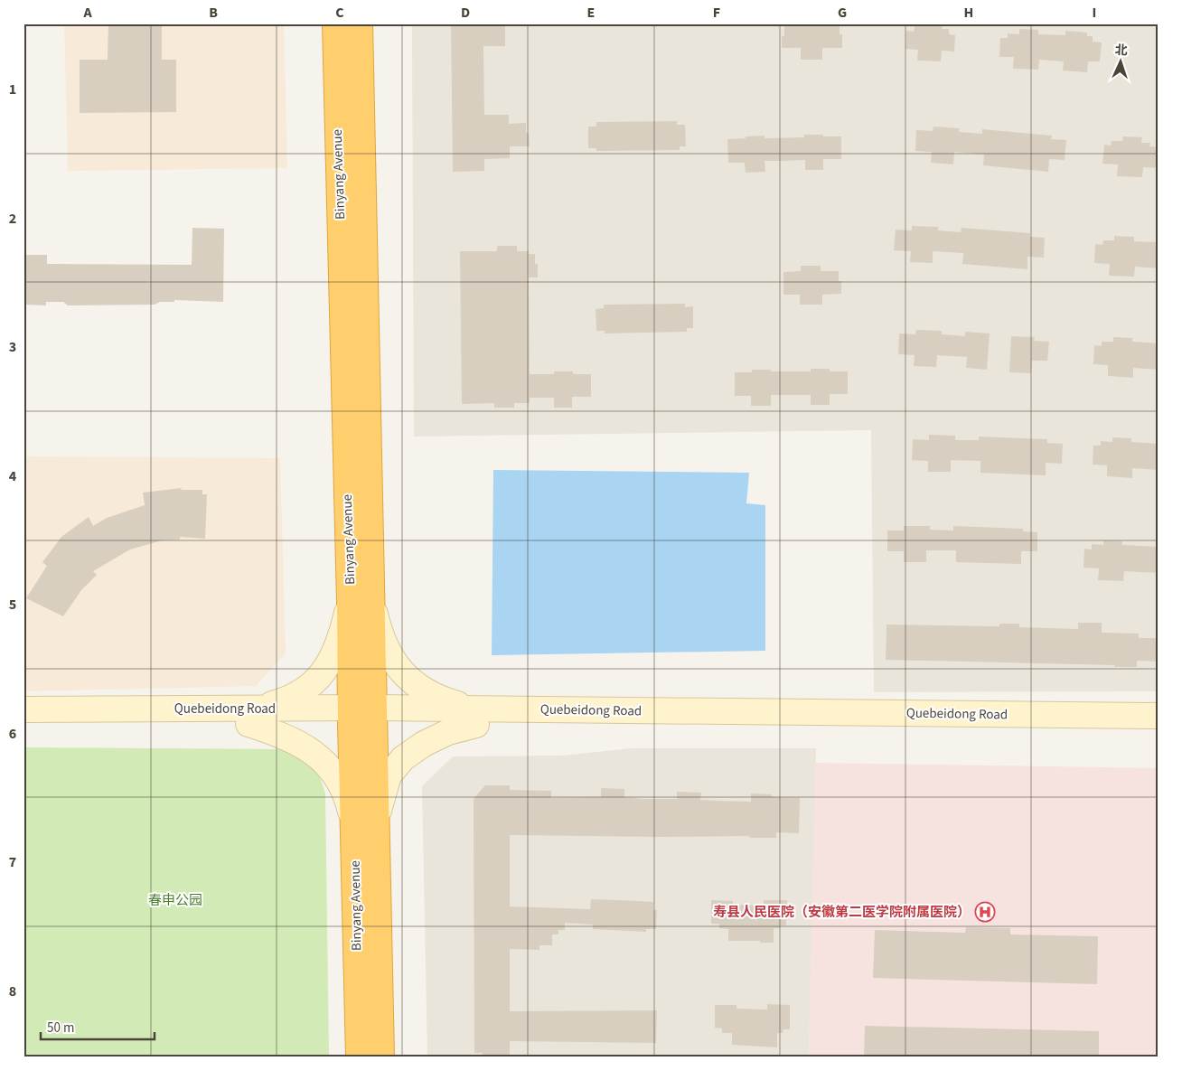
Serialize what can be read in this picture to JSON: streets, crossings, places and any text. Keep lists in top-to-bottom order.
{
  "streets": {
    "highway": ["Binyang Avenue"],
    "street": ["Quebeidong Road"]
  },
  "crossings": [
    ["Binyang Avenue", "Quebeidong Road"]
  ],
  "parks": ["春申公园"],
  "places": {
    "hospital": ["寿县人民医院（安徽第二医学院附属医院）"]
  },
  "scale_bar": "50 m",
  "north": "top",
  "grid": {
    "columns": [
      "A",
      "B",
      "C",
      "D",
      "E",
      "F",
      "G",
      "H",
      "I"
    ],
    "rows": [
      "1",
      "2",
      "3",
      "4",
      "5",
      "6",
      "7",
      "8"
    ]
  }
}
